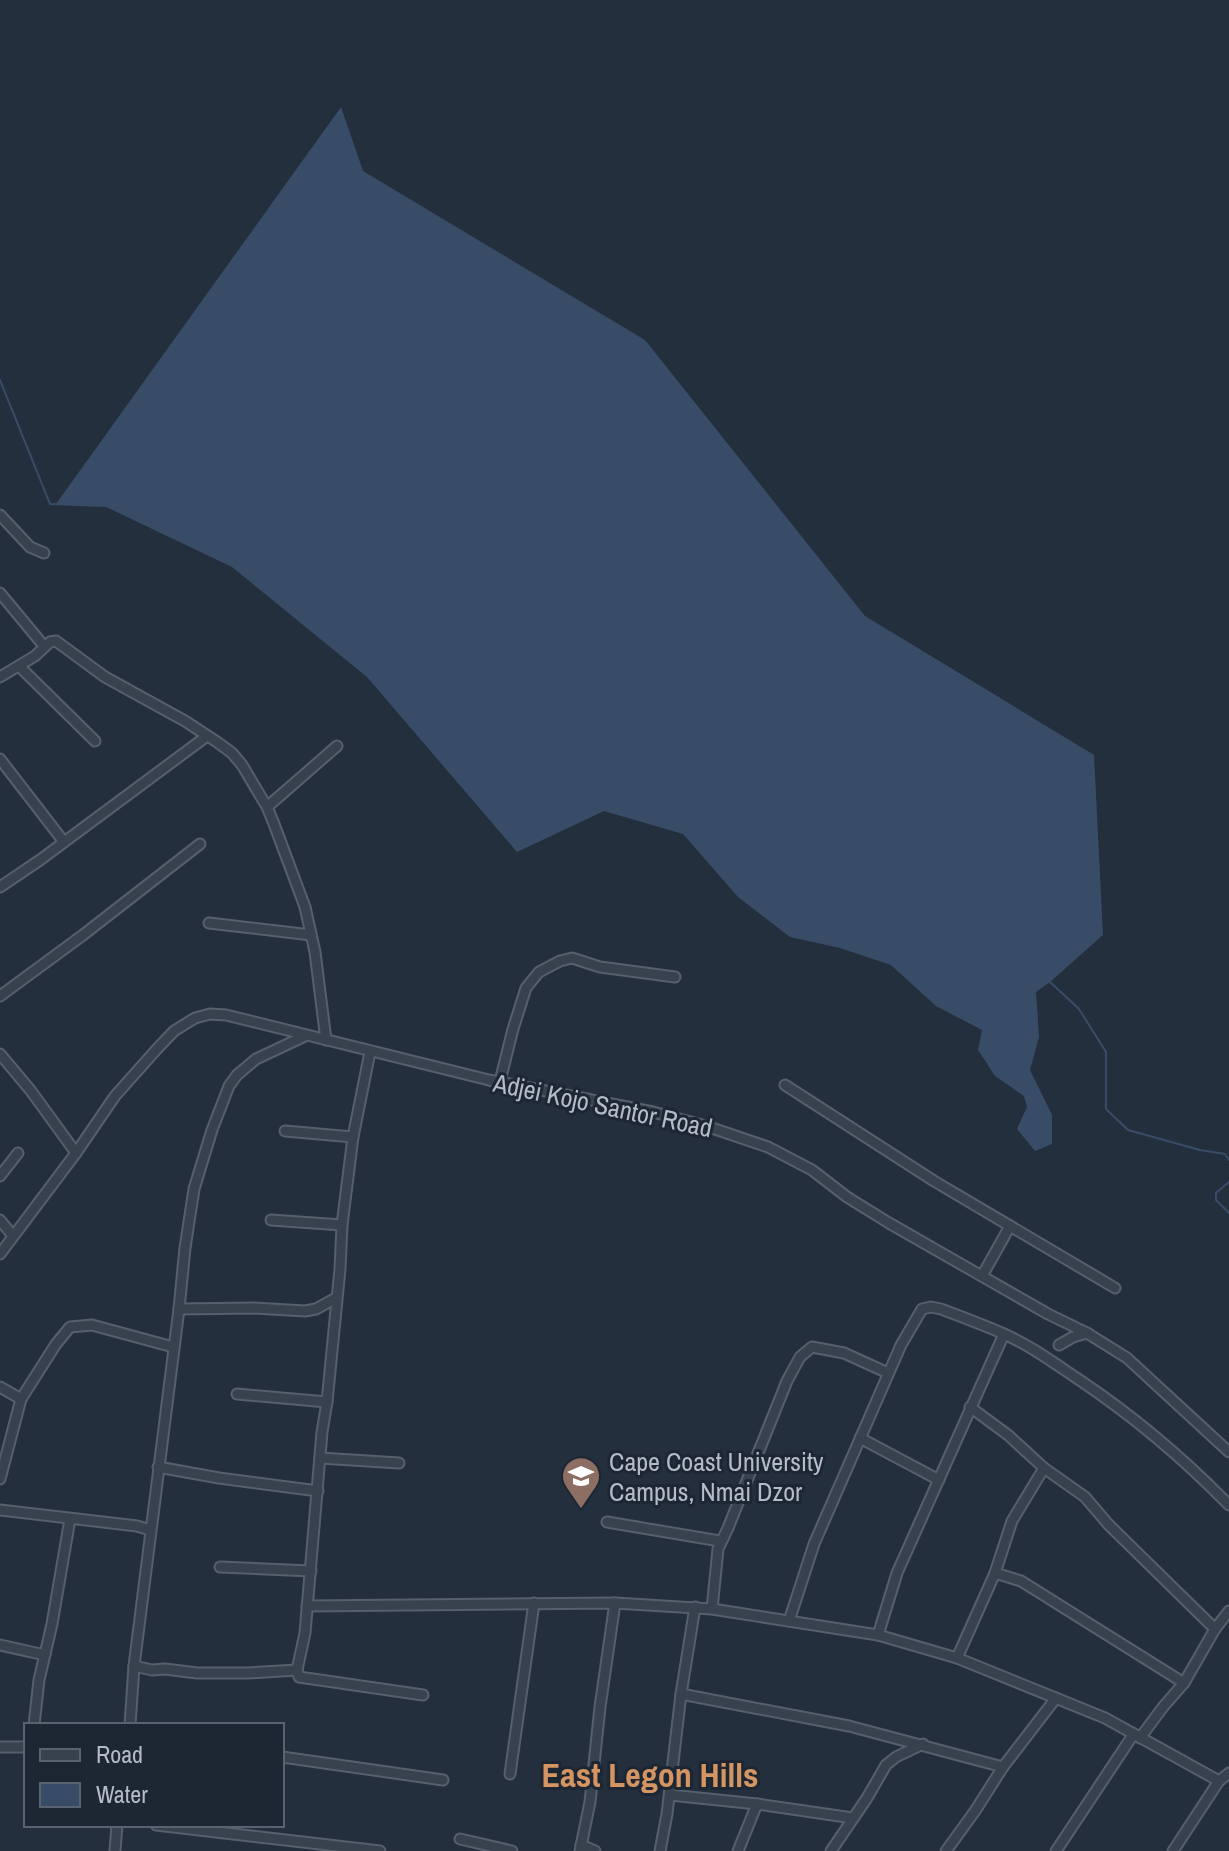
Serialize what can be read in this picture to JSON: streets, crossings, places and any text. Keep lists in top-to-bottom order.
{
  "streets": {
    "street": ["Adjei Kojo Santor Road"]
  },
  "districts": ["East Legon Hills"],
  "places": {
    "school or university": ["Cape Coast University Campus, Nmai Dzor"]
  },
  "legend": ["Road", "Water"]
}
